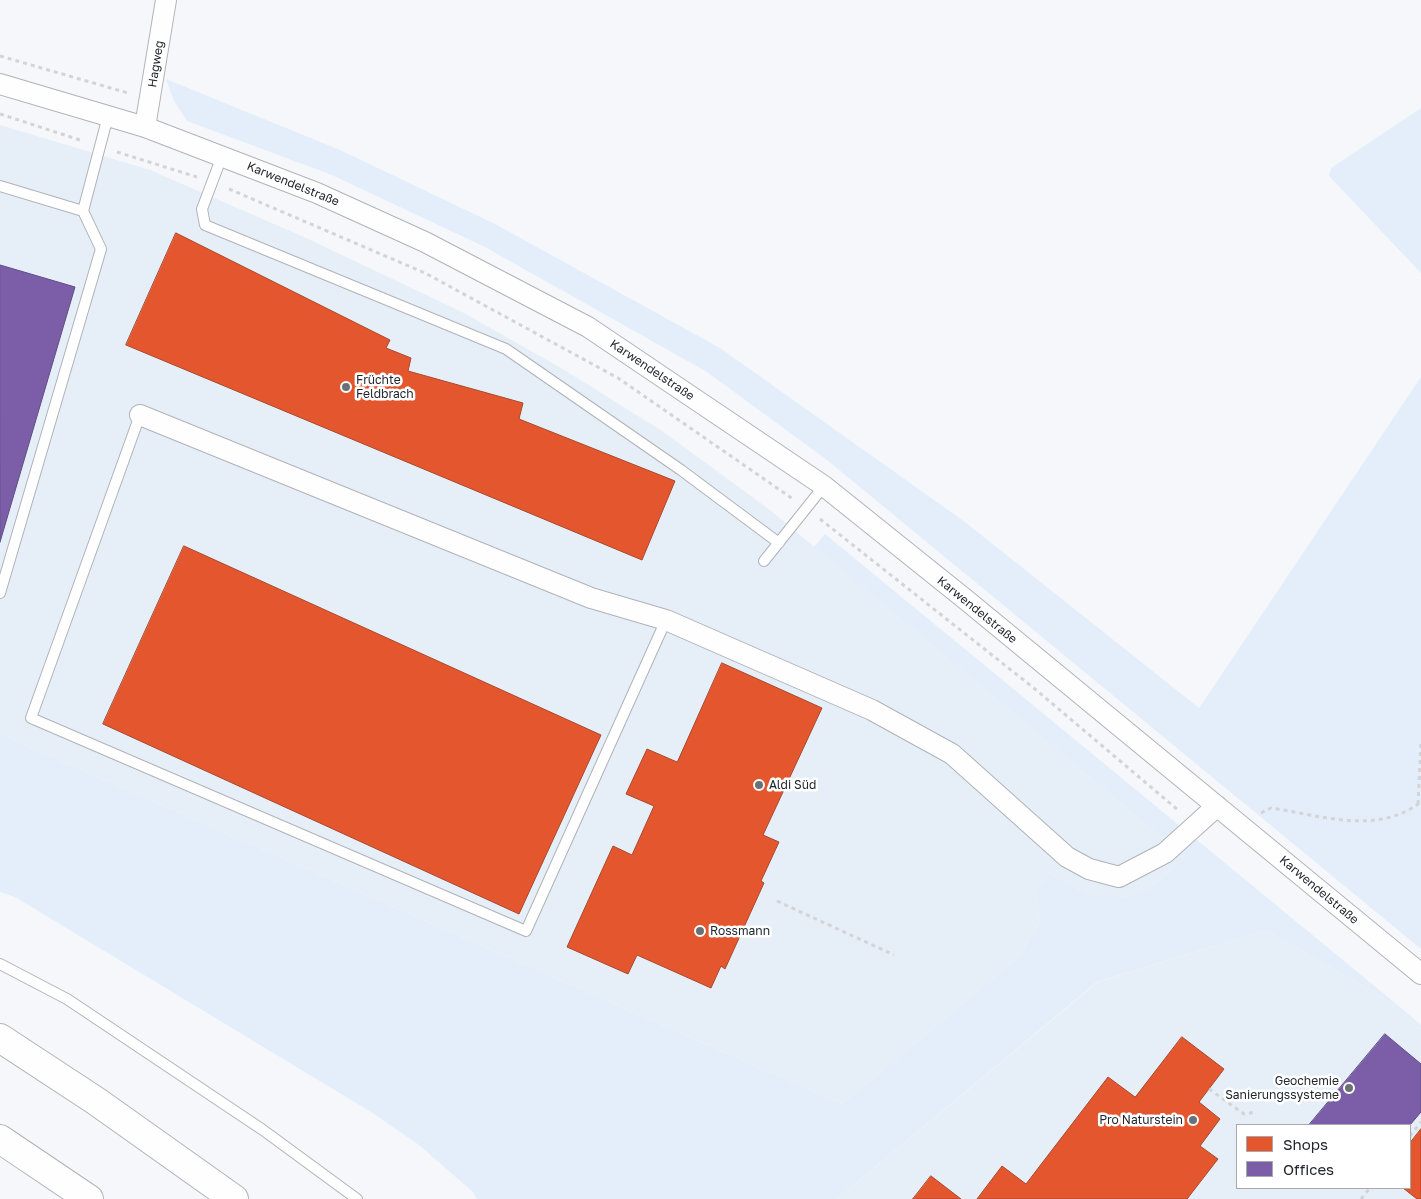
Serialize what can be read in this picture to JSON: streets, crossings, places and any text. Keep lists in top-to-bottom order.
{
  "streets": {
    "street": ["Hagweg", "Karwendelstraße"]
  },
  "crossings": [
    ["Hagweg", "Karwendelstraße"]
  ],
  "places": [
    "Früchte Feldbrach",
    "Aldi Süd",
    "Rossmann",
    "Geochemie Sanierungssysteme",
    "Pro Naturstein"
  ],
  "legend": ["Shops", "Offices"]
}
